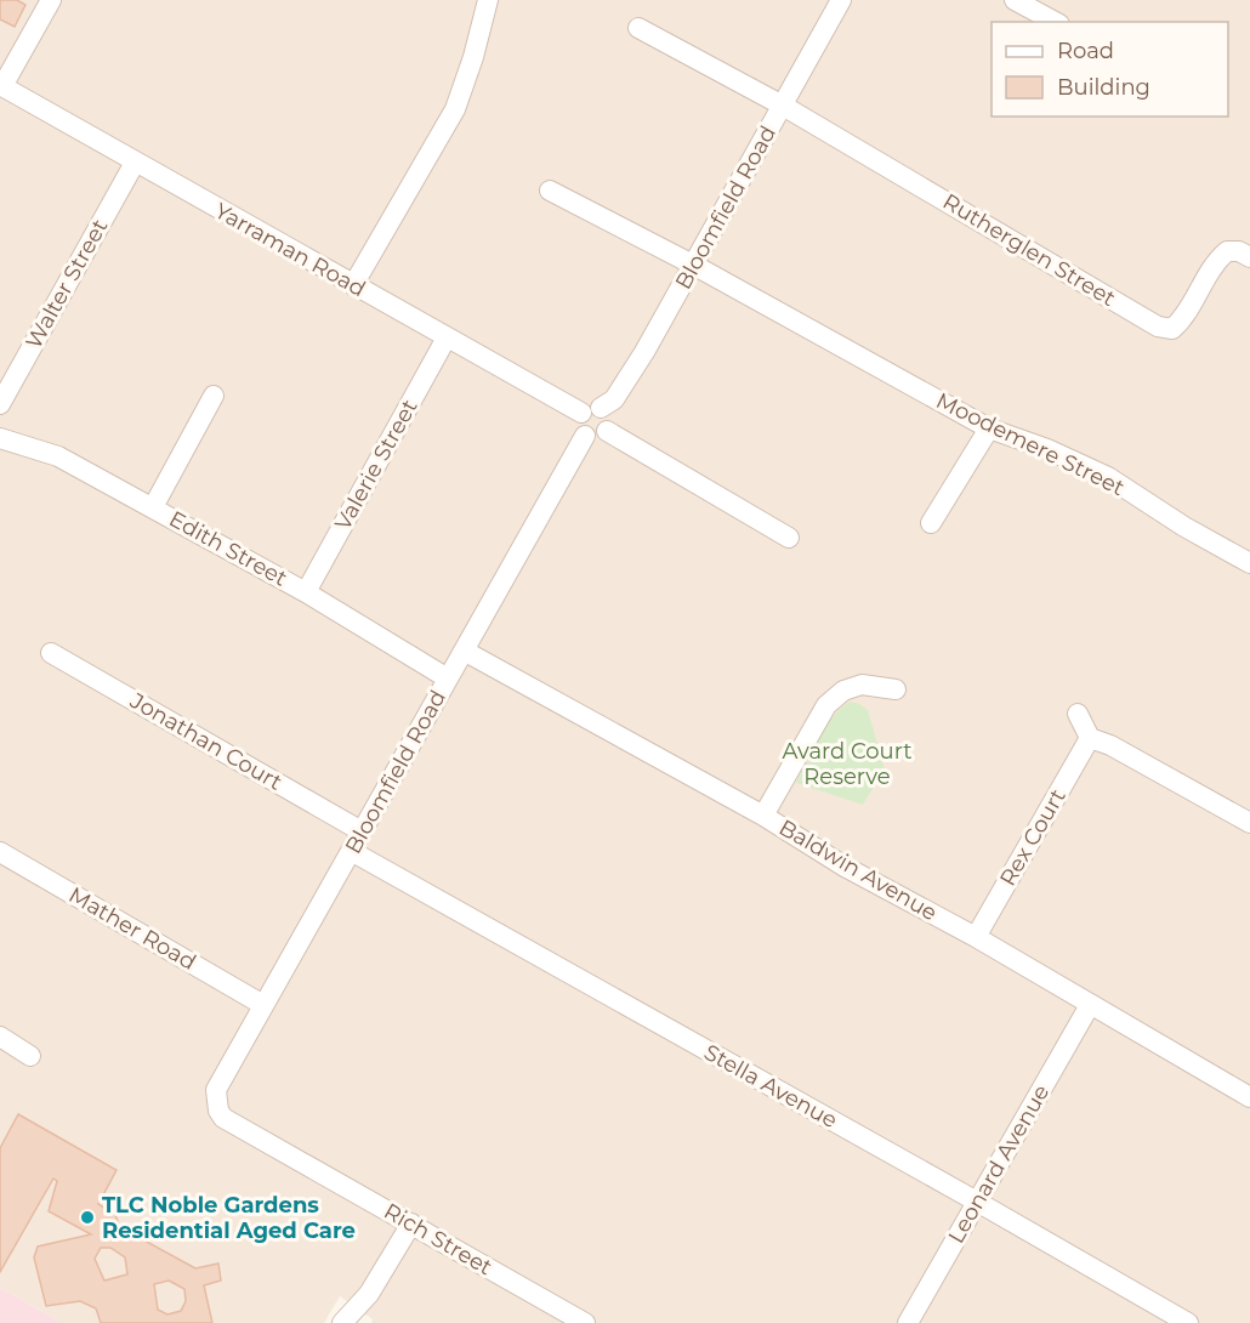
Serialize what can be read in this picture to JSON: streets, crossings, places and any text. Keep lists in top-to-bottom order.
{
  "streets": {
    "street": [
      "Bloomfield Road",
      "Yarraman Road",
      "Rutherglen Street",
      "Walter Street",
      "Moodemere Street",
      "Valerie Street",
      "Edith Street",
      "Jonathan Court",
      "Rex Court",
      "Baldwin Avenue",
      "Mather Road",
      "Stella Avenue",
      "Leonard Avenue",
      "Rich Street"
    ]
  },
  "crossings": [
    ["Bloomfield Road", "Yarraman Road"],
    ["Bloomfield Road", "Rutherglen Street"],
    ["Bloomfield Road", "Moodemere Street"],
    ["Bloomfield Road", "Edith Street"],
    ["Bloomfield Road", "Jonathan Court"],
    ["Bloomfield Road", "Baldwin Avenue"],
    ["Bloomfield Road", "Mather Road"],
    ["Bloomfield Road", "Stella Avenue"],
    ["Bloomfield Road", "Rich Street"],
    ["Yarraman Road", "Walter Street"],
    ["Yarraman Road", "Valerie Street"],
    ["Valerie Street", "Edith Street"],
    ["Rex Court", "Baldwin Avenue"],
    ["Baldwin Avenue", "Leonard Avenue"],
    ["Stella Avenue", "Leonard Avenue"]
  ],
  "parks": ["Avard Court Reserve"],
  "places": ["TLC Noble Gardens Residential Aged Care"],
  "legend": ["Road", "Building"]
}
